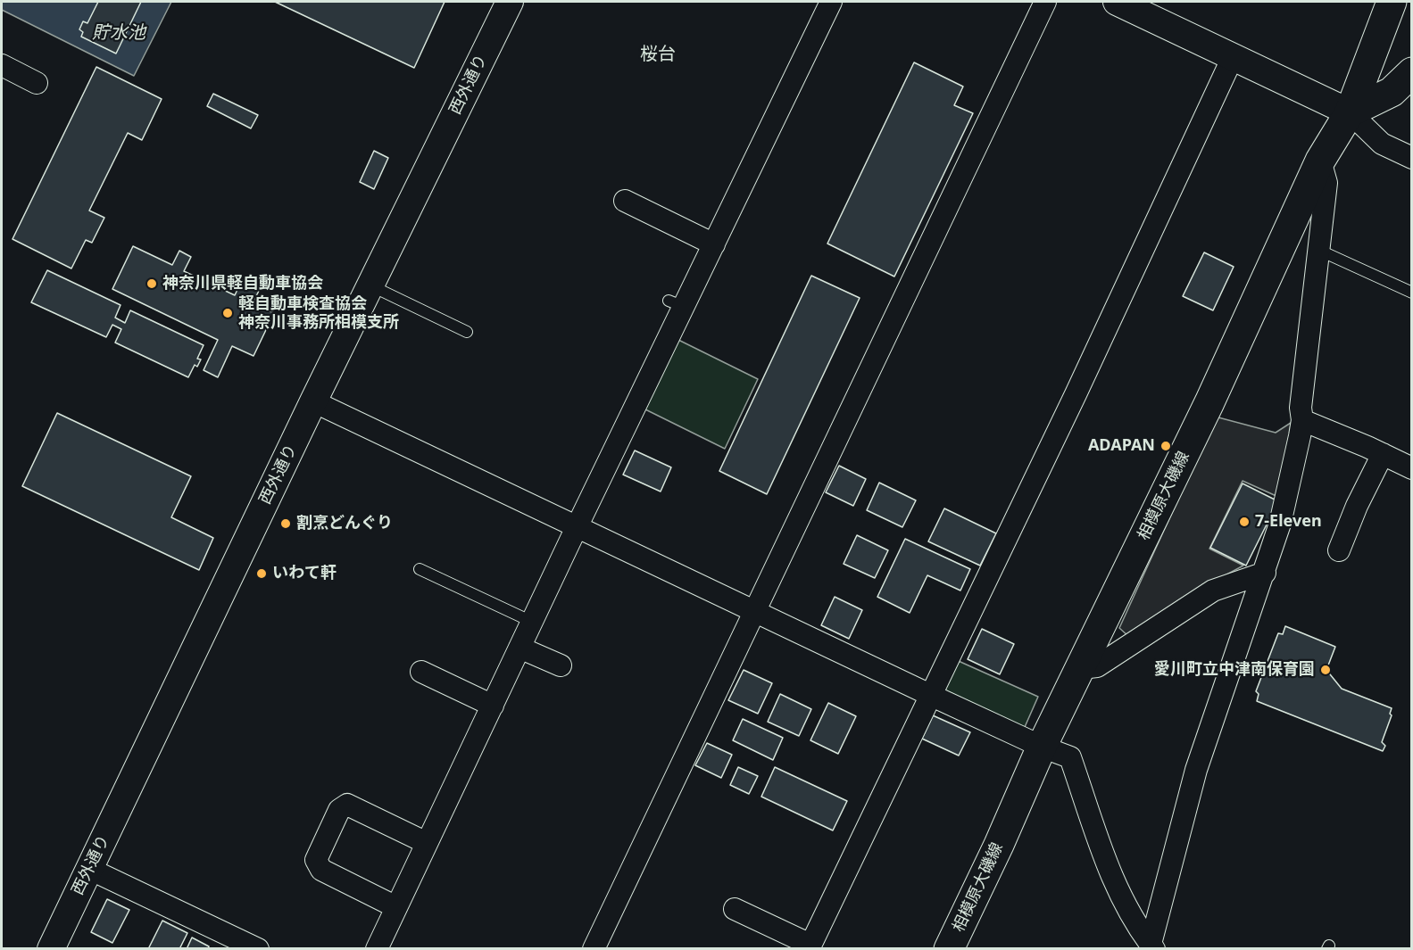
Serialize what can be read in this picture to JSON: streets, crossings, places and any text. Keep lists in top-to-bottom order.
{
  "streets": {
    "main road": ["相模原大磯線"],
    "street": ["西外通り"]
  },
  "districts": ["桜台"],
  "water": ["貯水池"],
  "places": [
    "神奈川県軽自動車協会",
    "軽自動車検査協会 神奈川事務所相模支所",
    "ADAPAN",
    "7-Eleven",
    "割烹どんぐり",
    "いわて軒",
    "愛川町立中津南保育園"
  ]
}
